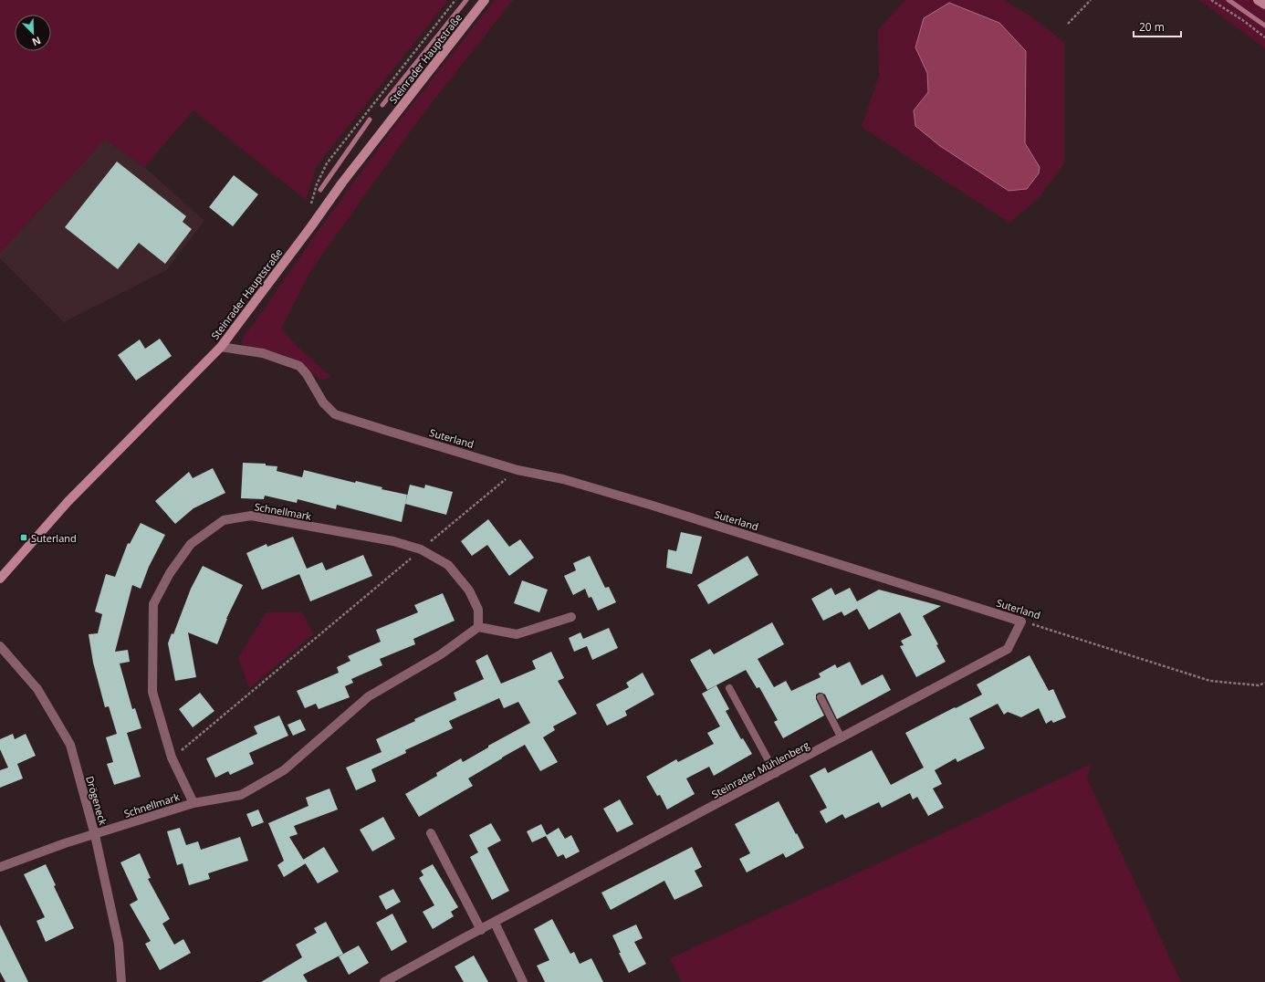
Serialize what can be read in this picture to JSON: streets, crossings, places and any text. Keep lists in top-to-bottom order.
{
  "streets": {
    "main road": ["Steinrader Hauptstraße"],
    "street": [
      "Suterland",
      "Schnellmark",
      "Steinrader Mühlenberg",
      "Drögeneck"
    ]
  },
  "crossings": [
    ["Steinrader Hauptstraße", "Suterland"],
    ["Suterland", "Steinrader Mühlenberg"],
    ["Schnellmark", "Drögeneck"]
  ],
  "places": {
    "transit": ["Suterland"]
  },
  "scale_bar": "20 m",
  "north": "bottom right"
}
